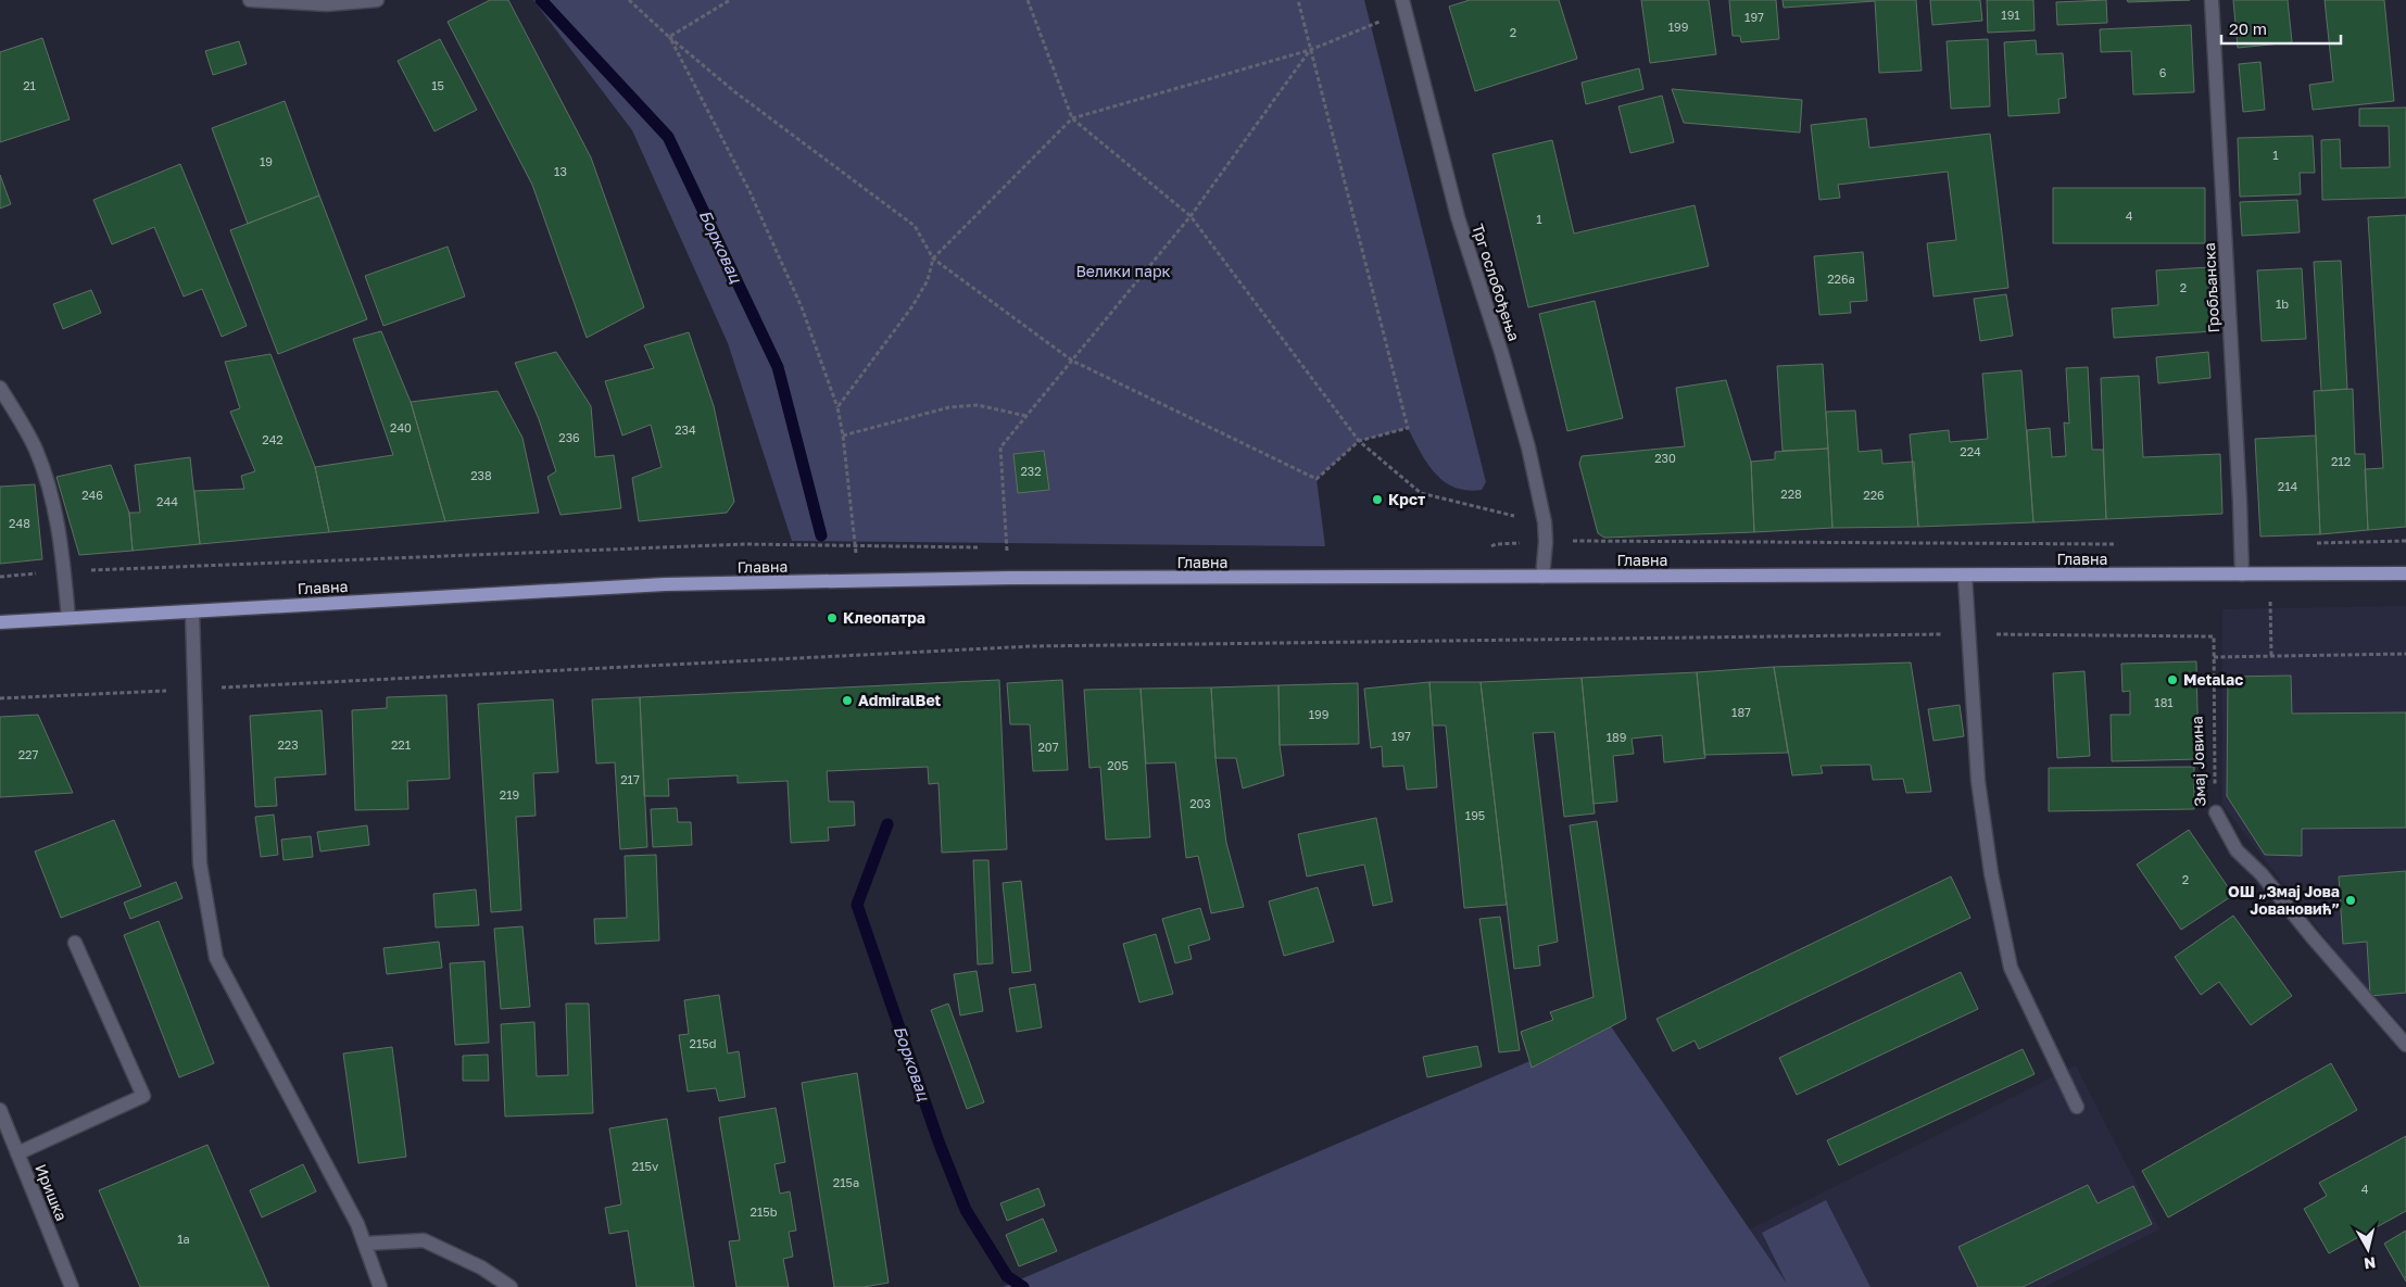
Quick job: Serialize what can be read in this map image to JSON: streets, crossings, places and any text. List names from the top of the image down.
{
  "streets": {
    "main road": ["Главна"],
    "street": [
      "Трг ослобођења",
      "Гробљанска",
      "Змај Јовина",
      "Иришка"
    ]
  },
  "crossings": [
    ["Трг ослобођења", "Главна"],
    ["Гробљанска", "Главна"]
  ],
  "water": ["Борковац"],
  "parks": ["Велики парк"],
  "places": [
    "Крст",
    "Клеопатра",
    "Metalac",
    "AdmiralBet",
    "ОШ „Змај Јова Јовановић”"
  ],
  "house_numbers": [
    "191",
    "197",
    "199",
    "2",
    "6",
    "21",
    "15",
    "1",
    "19",
    "13",
    "4",
    "1",
    "226a",
    "2",
    "1b",
    "240",
    "234",
    "236",
    "242",
    "224",
    "230",
    "212",
    "232",
    "238",
    "214",
    "228",
    "246",
    "226",
    "244",
    "248",
    "181",
    "187",
    "199",
    "197",
    "189",
    "223",
    "221",
    "207",
    "227",
    "205",
    "217",
    "219",
    "203",
    "195",
    "2",
    "215d",
    "215v",
    "215a",
    "4",
    "215b",
    "1a"
  ],
  "scale_bar": "20 m",
  "north": "bottom"
}
